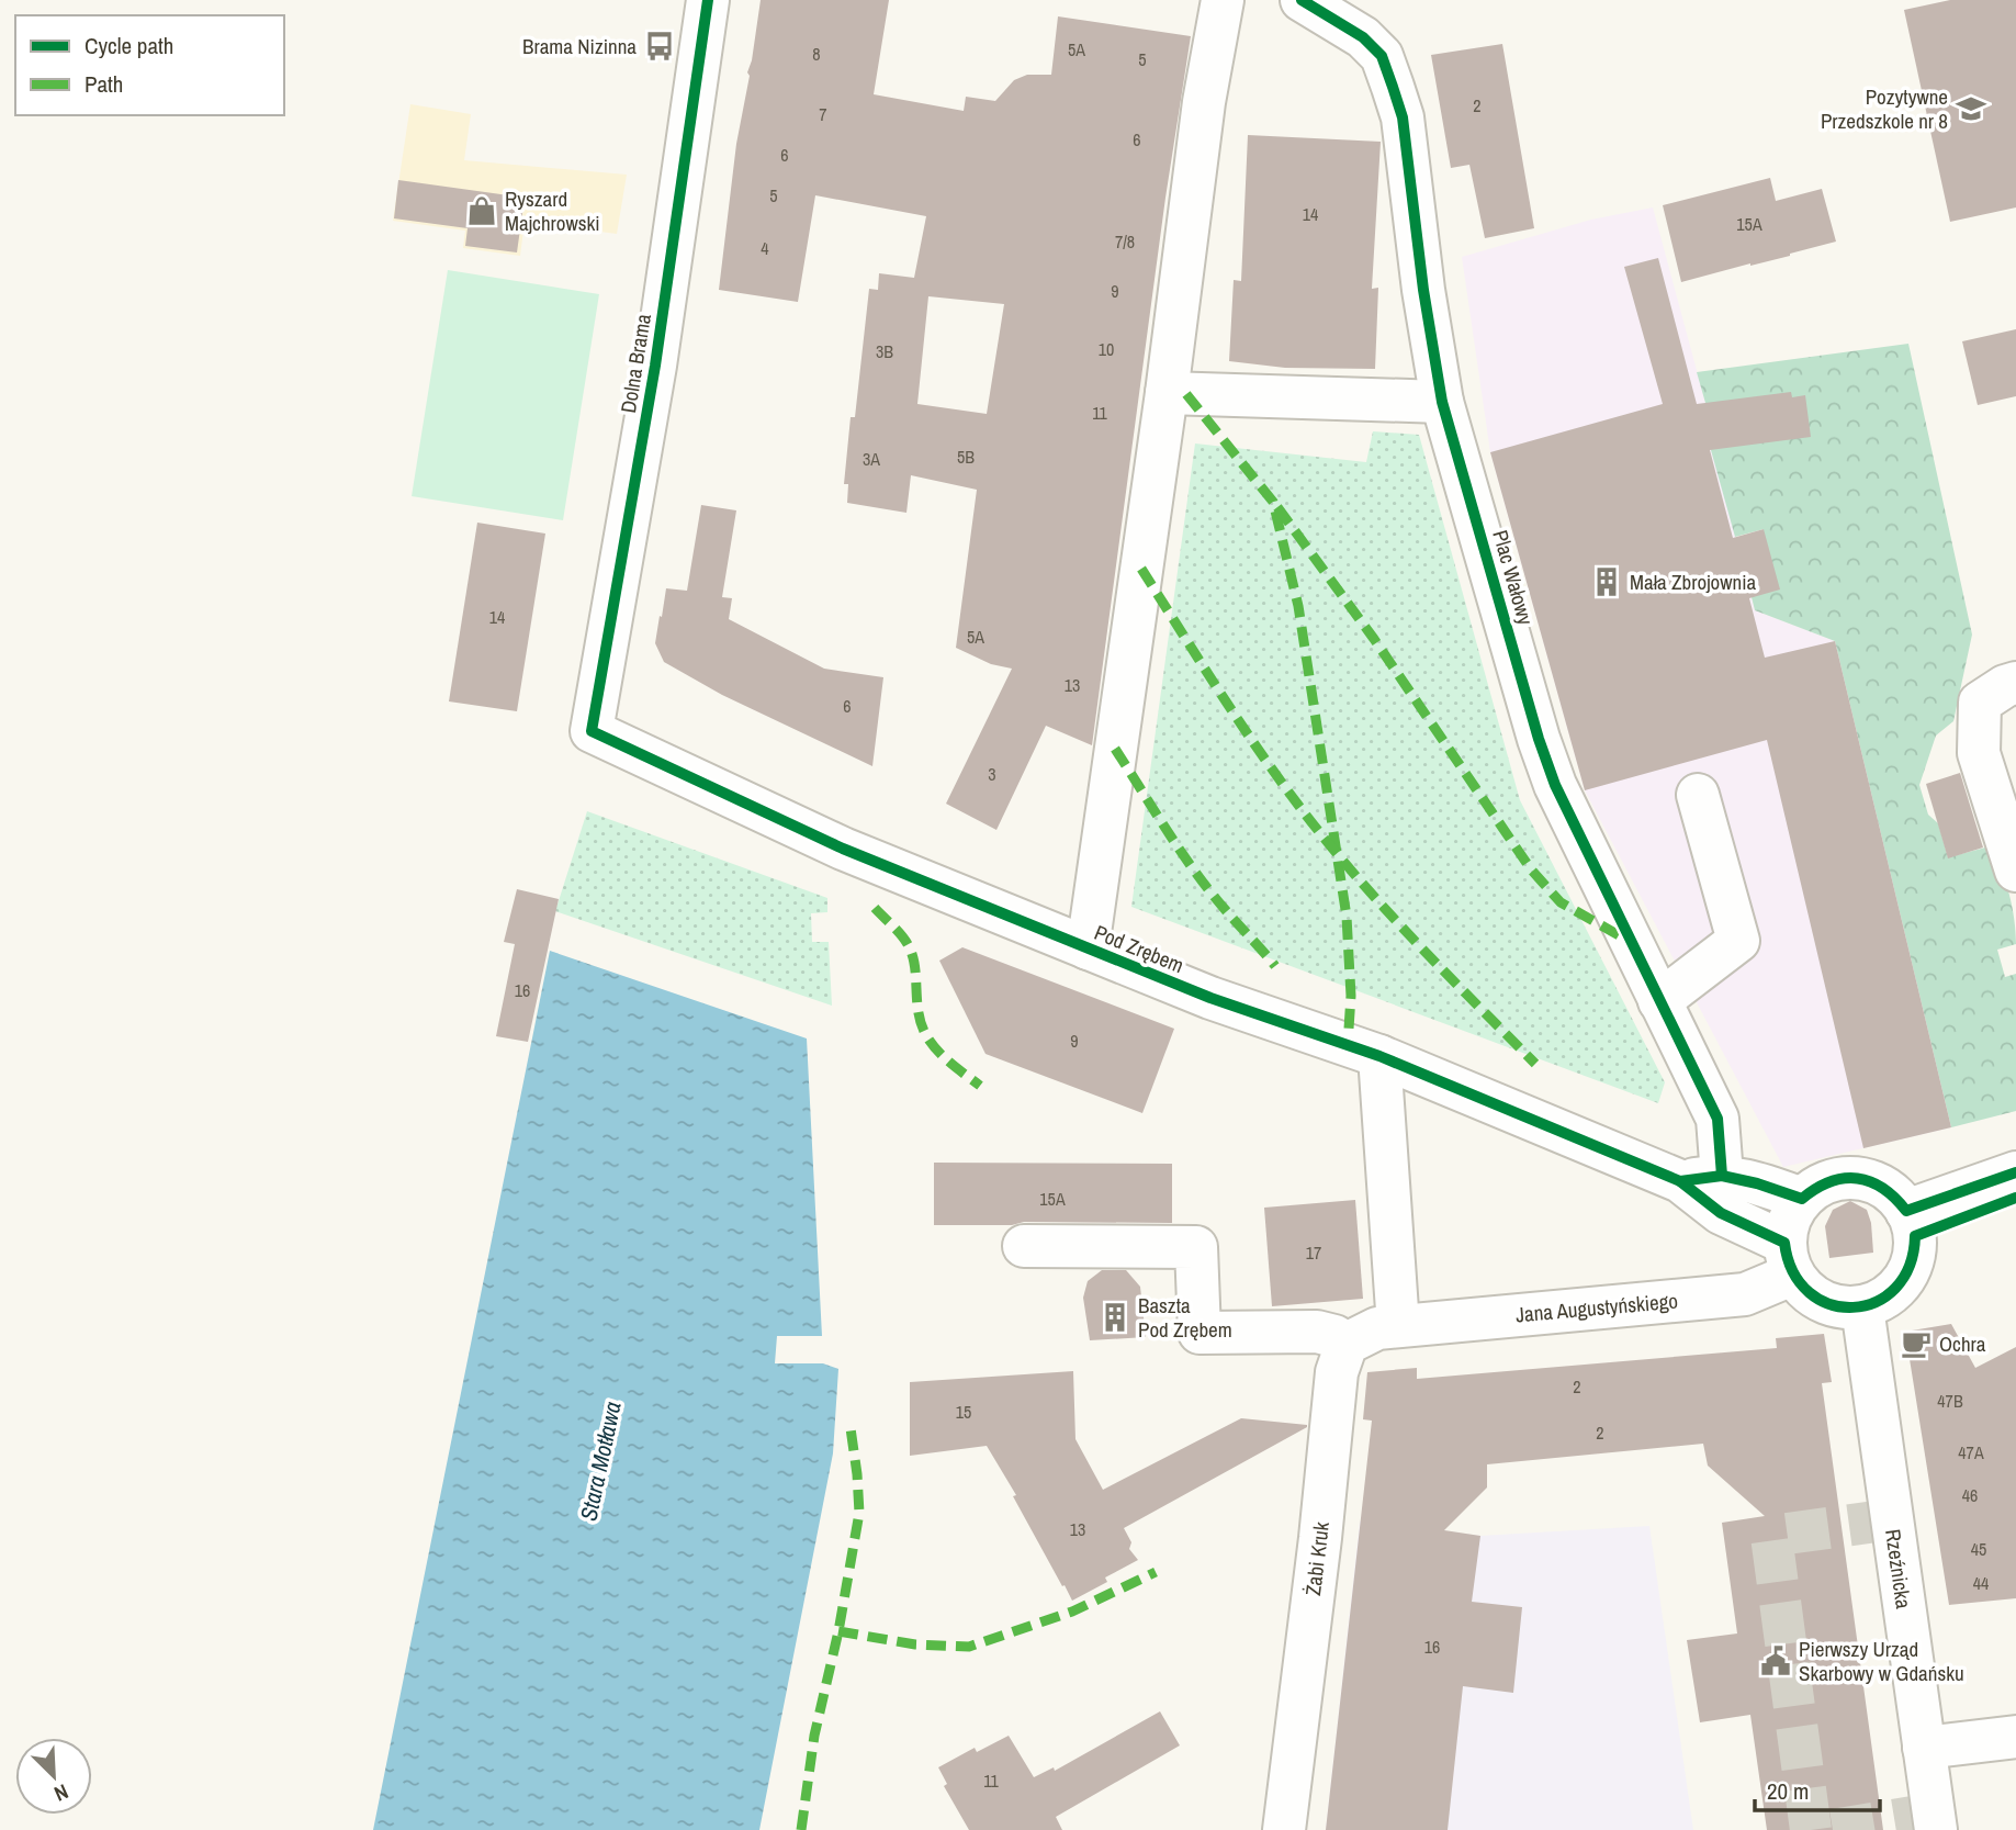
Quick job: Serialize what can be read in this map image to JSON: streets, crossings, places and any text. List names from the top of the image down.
{
  "streets": {
    "street": [
      "Dolna Brama",
      "Plac Wałowy",
      "Pod Zrębem",
      "Jana Augustyńskiego",
      "Żabi Kruk",
      "Rzeźnicka"
    ]
  },
  "crossings": [
    ["Dolna Brama", "Pod Zrębem"],
    ["Pod Zrębem", "Jana Augustyńskiego"],
    ["Pod Zrębem", "Rzeźnicka"],
    ["Jana Augustyńskiego", "Rzeźnicka"]
  ],
  "water": ["Stara Motława"],
  "places": {
    "bus stop": ["Brama Nizinna"],
    "school or university": ["Pozytywne Przedszkole nr 8"],
    "shop": ["Ryszard Majchrowski"],
    "building": ["Mała Zbrojownia", "Baszta Pod Zrębem"],
    "cafe": ["Ochra"],
    "public building": ["Pierwszy Urząd Skarbowy w Gdańsku"]
  },
  "house_numbers": [
    "5A",
    "8",
    "5",
    "2",
    "7",
    "6",
    "6",
    "5",
    "14",
    "15A",
    "7/8",
    "4",
    "9",
    "10",
    "3B",
    "11",
    "5B",
    "3A",
    "14",
    "5A",
    "13",
    "6",
    "3",
    "16",
    "9",
    "15A",
    "17",
    "2",
    "47B",
    "15",
    "2",
    "47A",
    "46",
    "13",
    "45",
    "44",
    "16",
    "11"
  ],
  "legend": ["Cycle path", "Path"],
  "scale_bar": "20 m",
  "north": "bottom right"
}
